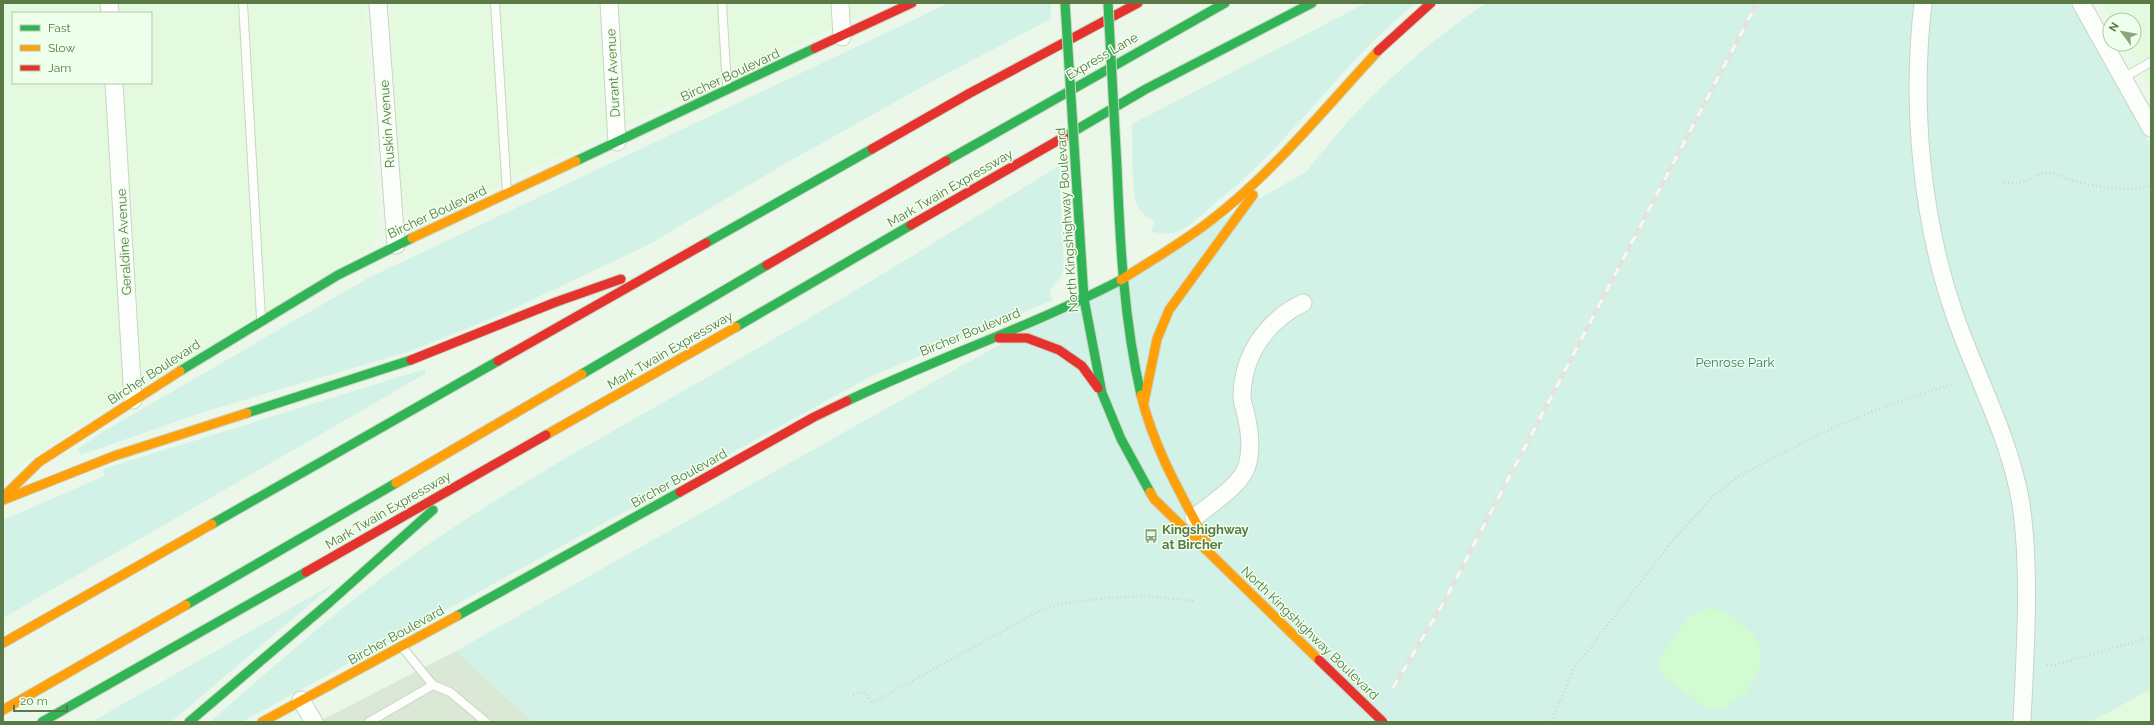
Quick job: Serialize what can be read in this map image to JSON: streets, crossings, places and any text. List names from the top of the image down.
{
  "streets": {
    "main road": [
      "Express Lane",
      "Bircher Boulevard",
      "Mark Twain Expressway",
      "North Kingshighway Boulevard"
    ],
    "street": ["Durant Avenue", "Ruskin Avenue", "Geraldine Avenue"]
  },
  "crossings": [
    ["Durant Avenue", "Bircher Boulevard"],
    ["Bircher Boulevard", "Ruskin Avenue"],
    ["Bircher Boulevard", "North Kingshighway Boulevard"],
    ["Bircher Boulevard", "Geraldine Avenue"]
  ],
  "parks": ["Penrose Park"],
  "places": {
    "bus stop": ["Kingshighway at Bircher"]
  },
  "legend": ["Fast", "Slow", "Jam"],
  "scale_bar": "20 m",
  "north": "top left"
}
